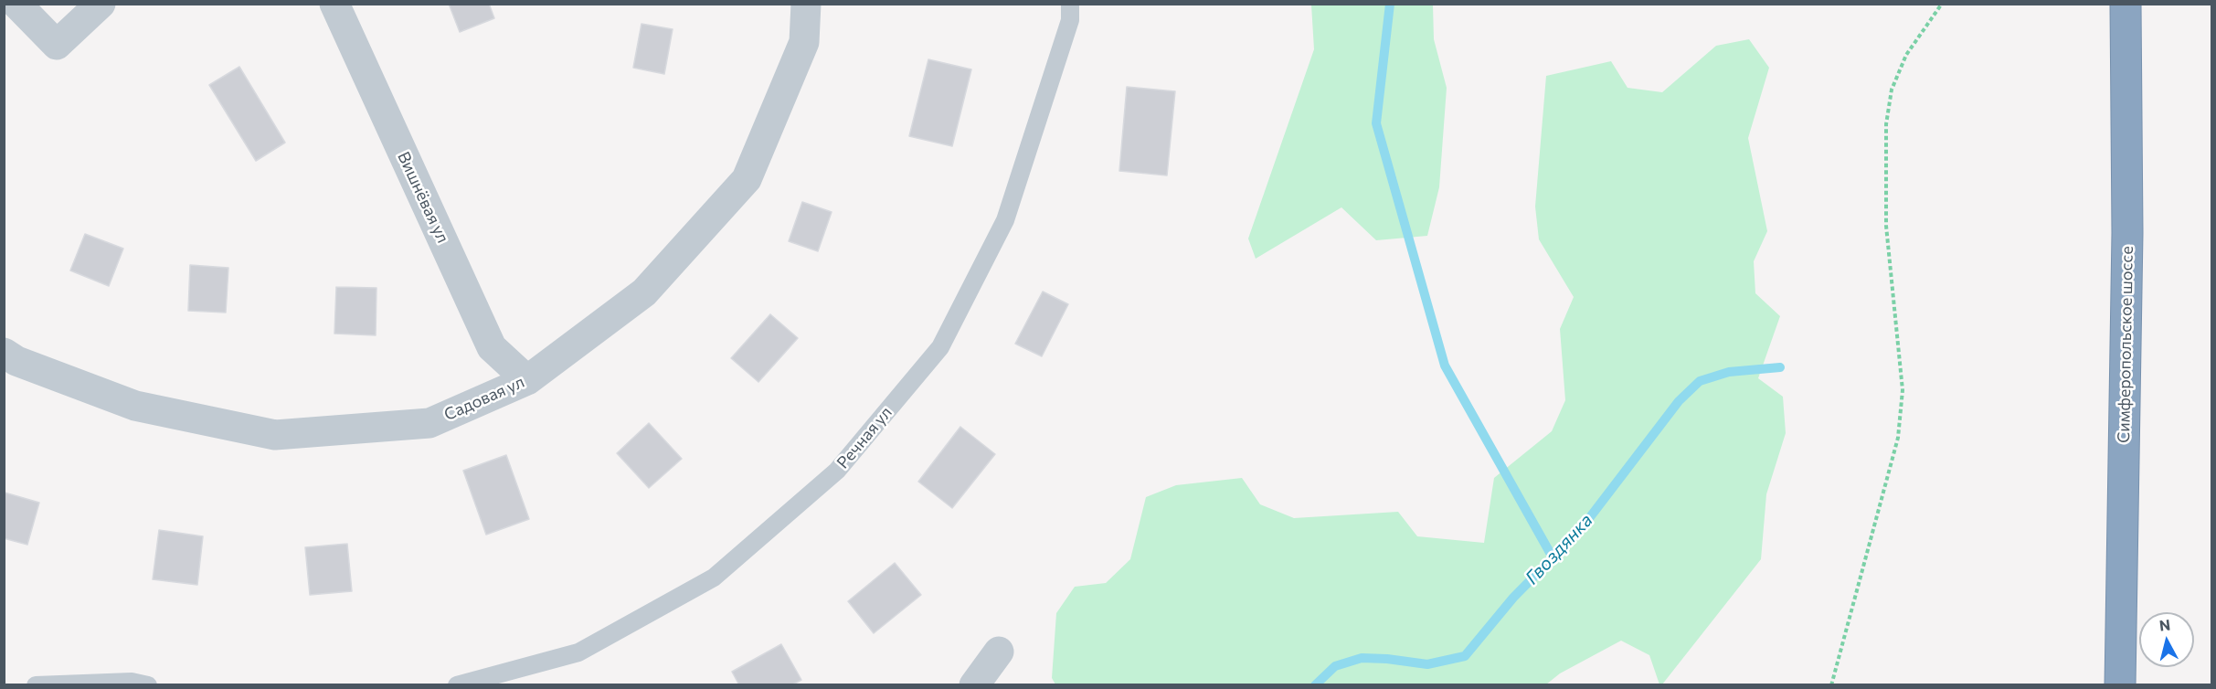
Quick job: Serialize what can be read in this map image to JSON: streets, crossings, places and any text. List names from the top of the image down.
{
  "streets": {
    "highway": ["Симферопольское шоссе"],
    "street": ["Вишнёвая ул", "Садовая ул"],
    "lane": ["Речная ул"]
  },
  "crossings": [
    ["Вишнёвая ул", "Садовая ул"]
  ],
  "water": ["Гвоздянка"],
  "north": "top"
}
